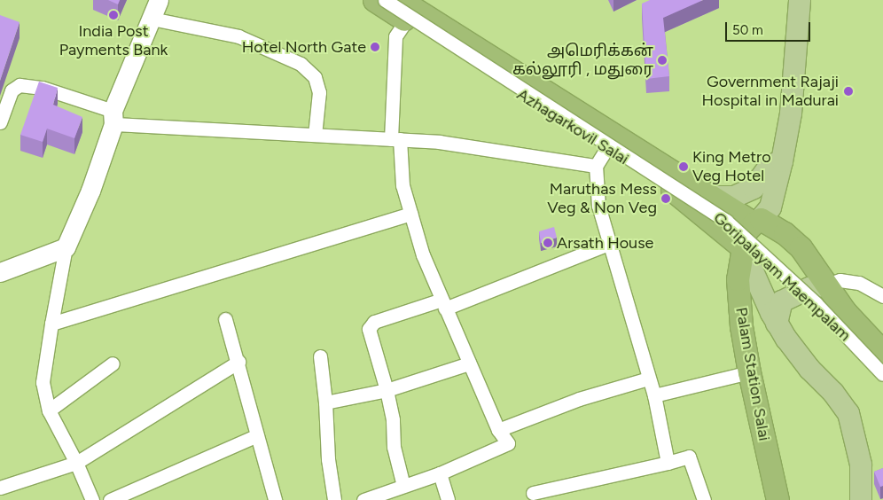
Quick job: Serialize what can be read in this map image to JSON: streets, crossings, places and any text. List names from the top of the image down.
{
  "streets": {
    "highway": ["Azhagarkovil Salai", "Palam Station Salai"],
    "street": ["Goripalayam Maempalam"]
  },
  "crossings": [
    ["Azhagarkovil Salai", "Palam Station Salai"]
  ],
  "places": [
    "India Post Payments Bank",
    "Hotel North Gate",
    "அமெரிக்கன் கல்லூரி , மதுரை",
    "Government Rajaji Hospital in Madurai",
    "King Metro Veg Hotel",
    "Maruthas Mess Veg & Non Veg",
    "Arsath House"
  ],
  "scale_bar": "50 m"
}
